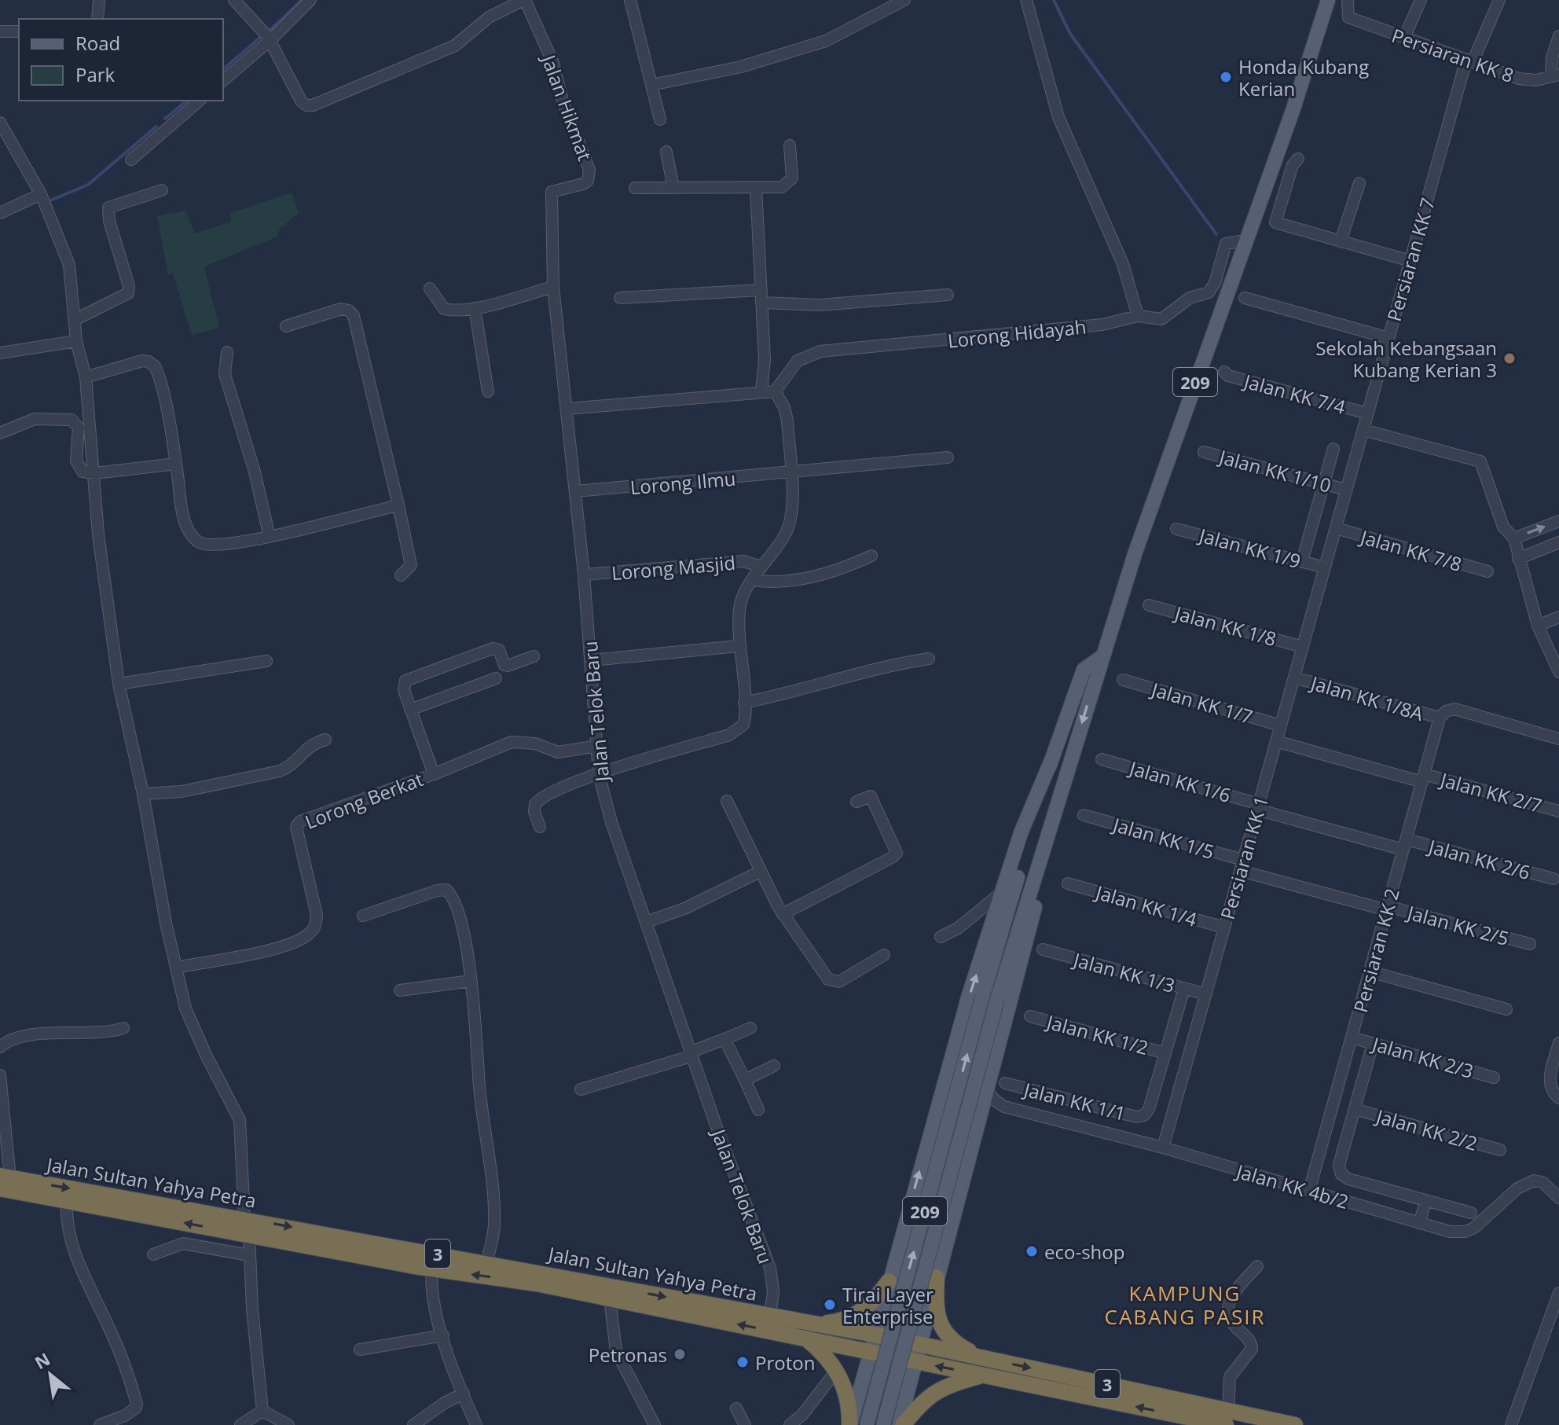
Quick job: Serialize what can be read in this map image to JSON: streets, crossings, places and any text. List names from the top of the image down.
{
  "streets": {
    "highway": ["Jalan Sultan Yahya Petra", "3"],
    "main road": ["209"],
    "street": [
      "Persiaran KK 8",
      "Jalan Hikmat",
      "Persiaran KK 7",
      "Lorong Hidayah",
      "Jalan KK 7/4",
      "Jalan KK 1/10",
      "Lorong Ilmu",
      "Jalan KK 1/9",
      "Jalan KK 7/8",
      "Lorong Masjid",
      "Jalan KK 1/8",
      "Jalan KK 1/8A",
      "Jalan KK 1/7",
      "Jalan Telok Baru",
      "Jalan KK 1/6",
      "Jalan KK 2/7",
      "Lorong Berkat",
      "Jalan KK 1/5",
      "Persiaran KK 1",
      "Jalan KK 2/6",
      "Jalan KK 1/4",
      "Jalan KK 2/5",
      "Persiaran KK 2",
      "Jalan KK 1/3",
      "Jalan KK 1/2",
      "Jalan KK 2/3",
      "Jalan KK 1/1",
      "Jalan KK 2/2",
      "Jalan KK 4b/2"
    ]
  },
  "crossings": [
    ["Persiaran KK 8", "Persiaran KK 7"],
    ["Jalan Hikmat", "Jalan Telok Baru"],
    ["Persiaran KK 7", "Jalan KK 7/4"],
    ["Persiaran KK 7", "Jalan KK 1/10"],
    ["Persiaran KK 7", "Jalan KK 1/9"],
    ["Persiaran KK 7", "Jalan KK 7/8"],
    ["Persiaran KK 7", "Persiaran KK 1"],
    ["Lorong Hidayah", "209"],
    ["Lorong Ilmu", "Jalan Telok Baru"],
    ["Jalan KK 1/9", "Persiaran KK 1"],
    ["Lorong Masjid", "Jalan Telok Baru"],
    ["Jalan KK 1/8", "Persiaran KK 1"],
    ["Jalan KK 1/8A", "Persiaran KK 1"],
    ["Jalan KK 1/8A", "Persiaran KK 2"],
    ["Jalan KK 1/7", "Persiaran KK 1"],
    ["Jalan Telok Baru", "Lorong Berkat"],
    ["Jalan Telok Baru", "Jalan Sultan Yahya Petra"],
    ["Jalan KK 1/6", "Persiaran KK 1"],
    ["Jalan KK 1/6", "Jalan KK 2/6"],
    ["Jalan KK 1/6", "Persiaran KK 2"],
    ["Jalan KK 2/7", "Persiaran KK 1"],
    ["Jalan KK 2/7", "Persiaran KK 2"],
    ["Jalan KK 1/5", "Persiaran KK 1"],
    ["Jalan KK 1/5", "Jalan KK 2/5"],
    ["Jalan KK 1/5", "Persiaran KK 2"],
    ["Persiaran KK 1", "Jalan KK 1/4"],
    ["Persiaran KK 1", "Jalan KK 1/3"],
    ["Persiaran KK 1", "Jalan KK 4b/2"],
    ["Jalan KK 2/6", "Persiaran KK 2"],
    ["Jalan KK 2/5", "Persiaran KK 2"],
    ["Persiaran KK 2", "Jalan KK 2/3"],
    ["Persiaran KK 2", "Jalan KK 2/2"],
    ["Persiaran KK 2", "Jalan KK 4b/2"],
    ["Jalan KK 1/2", "Jalan KK 1/1"]
  ],
  "districts": ["KAMPUNG CABANG PASIR"],
  "places": [
    "Honda Kubang Kerian",
    "Sekolah Kebangsaan Kubang Kerian 3",
    "eco-shop",
    "Tirai Layer Enterprise",
    "Petronas",
    "Proton"
  ],
  "legend": ["Road", "Park"],
  "north": "top left"
}
